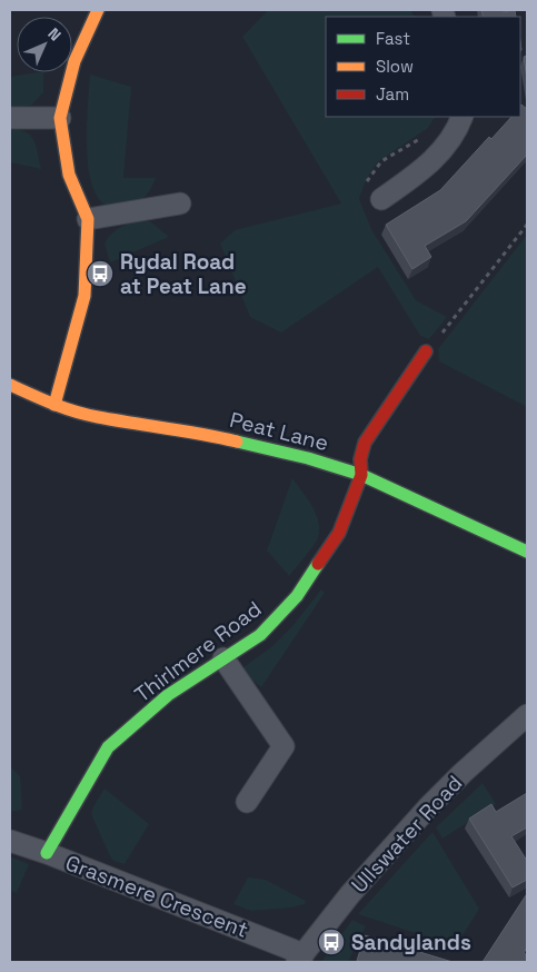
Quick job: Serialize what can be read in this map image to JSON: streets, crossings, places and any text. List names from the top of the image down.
{
  "streets": {
    "street": [
      "Peat Lane",
      "Thirlmere Road",
      "Ullswater Road",
      "Grasmere Crescent"
    ]
  },
  "crossings": [
    ["Peat Lane", "Thirlmere Road"],
    ["Thirlmere Road", "Grasmere Crescent"],
    ["Ullswater Road", "Grasmere Crescent"]
  ],
  "places": {
    "bus stop": ["Rydal Road at Peat Lane", "Sandylands"]
  },
  "legend": ["Fast", "Slow", "Jam"],
  "north": "top right"
}
